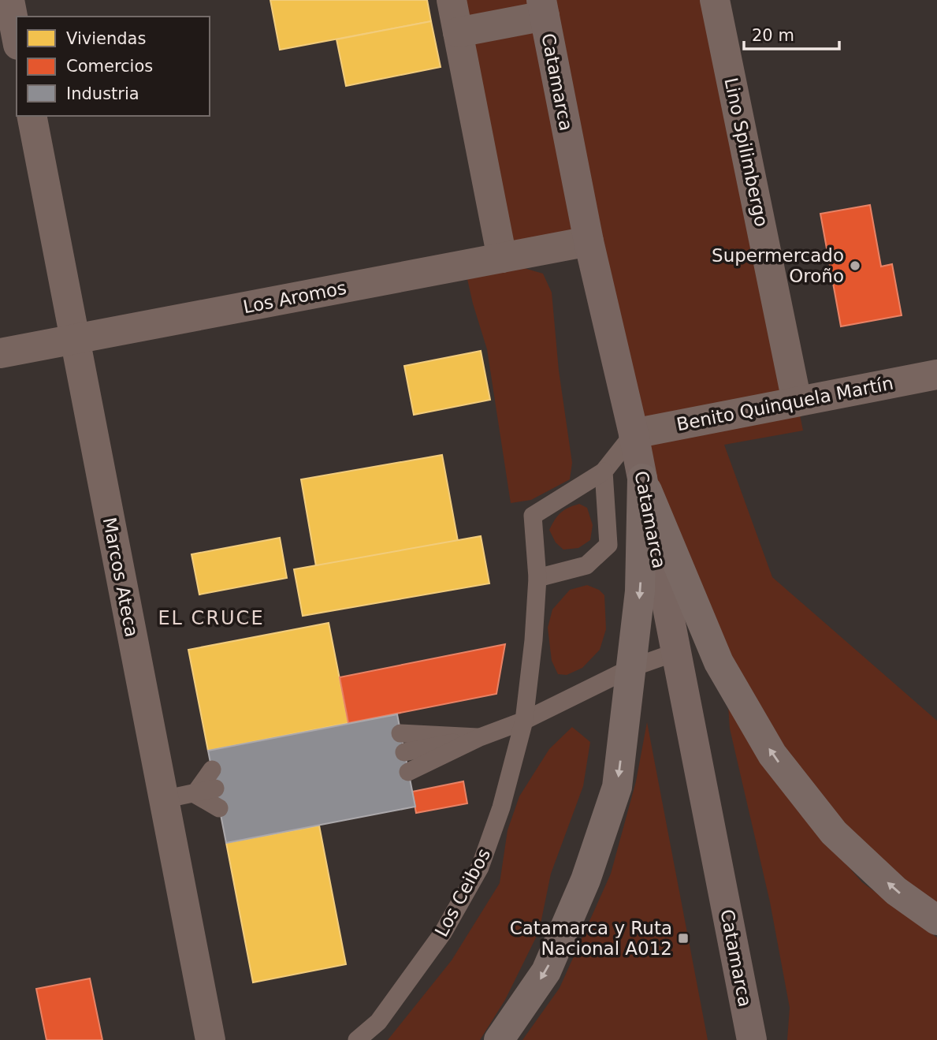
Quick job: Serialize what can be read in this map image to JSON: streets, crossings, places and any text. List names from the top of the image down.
{
  "streets": {
    "main road": ["Catamarca"],
    "street": [
      "Lino Spilimbergo",
      "Los Aromos",
      "Benito Quinquela Martín",
      "Marcos Ateca"
    ],
    "lane": ["Los Ceibos"]
  },
  "crossings": [
    ["Catamarca", "Los Aromos"],
    ["Catamarca", "Benito Quinquela Martín"],
    ["Catamarca", "Los Ceibos"],
    ["Lino Spilimbergo", "Benito Quinquela Martín"],
    ["Los Aromos", "Marcos Ateca"],
    ["Benito Quinquela Martín", "Los Ceibos"]
  ],
  "districts": ["EL CRUCE"],
  "places": {
    "other": ["Supermercado Oroño"],
    "transit": ["Catamarca y Ruta Nacional A012"]
  },
  "legend": ["Viviendas", "Comercios", "Industria"],
  "scale_bar": "20 m"
}
